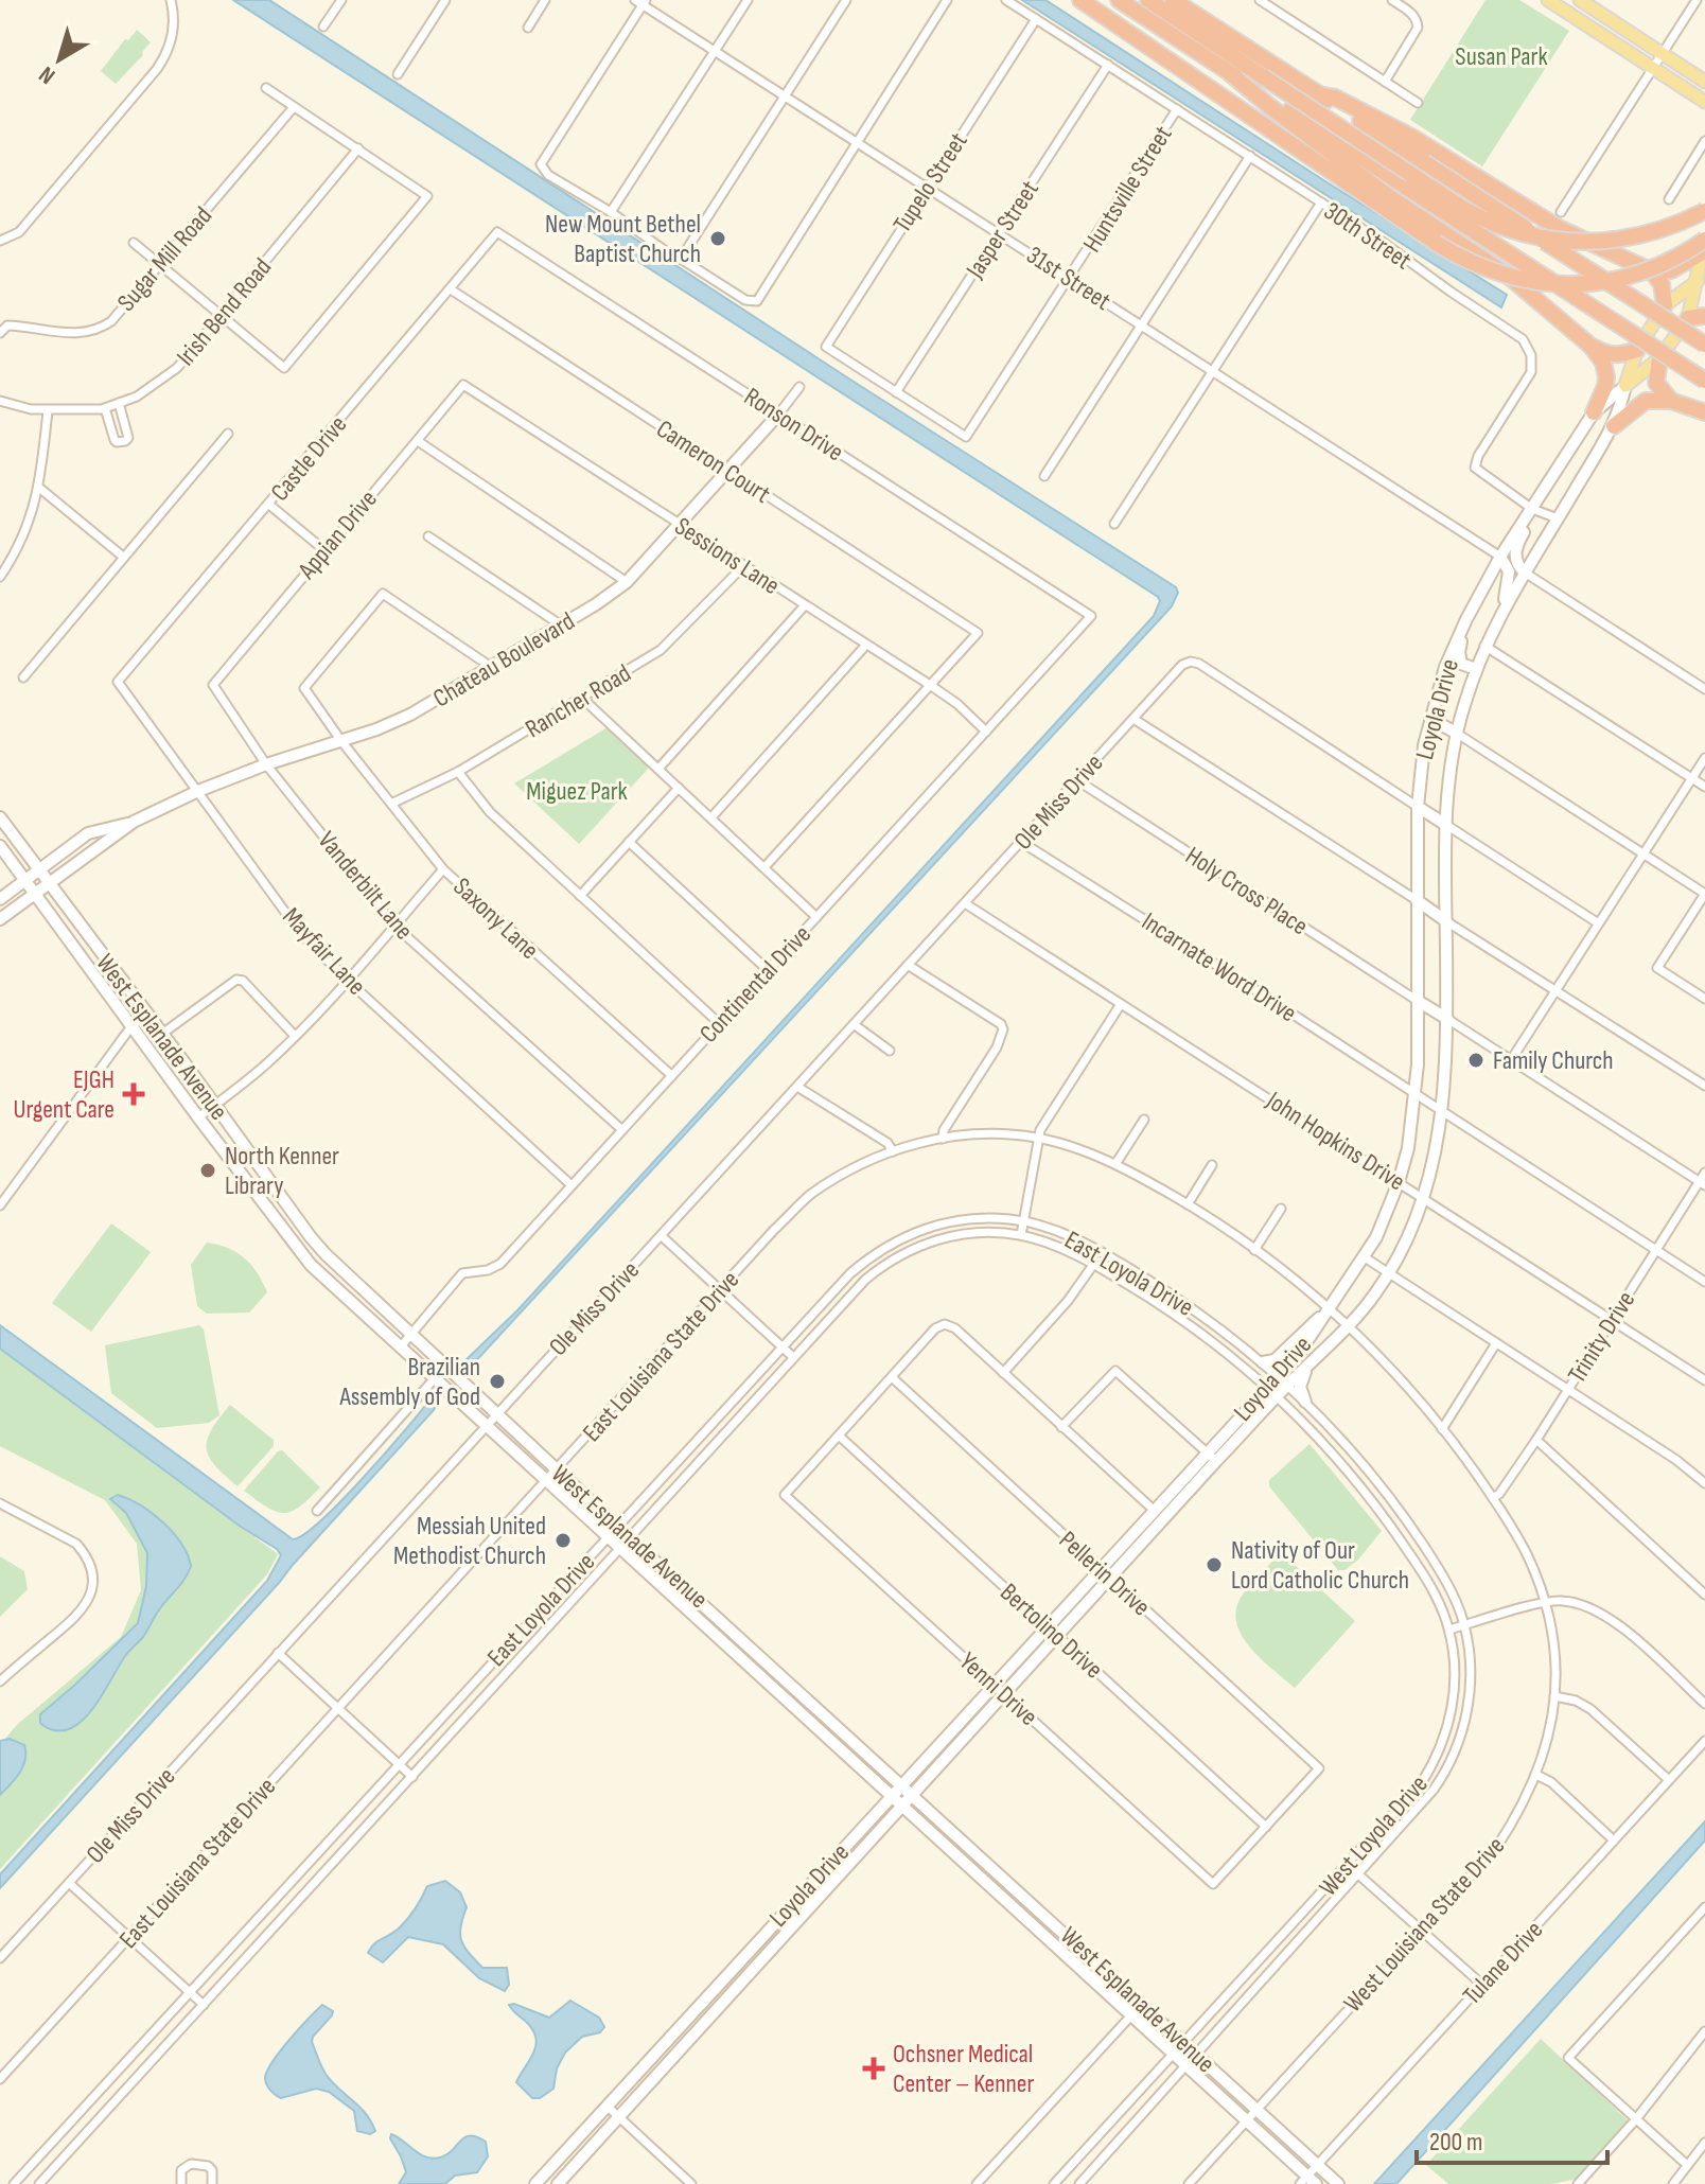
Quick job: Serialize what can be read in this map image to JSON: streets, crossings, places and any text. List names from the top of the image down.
{
  "streets": {
    "main road": ["Chateau Boulevard", "Loyola Drive", "West Esplanade Avenue"],
    "street": [
      "Tupelo Street",
      "Huntsville Street",
      "Jasper Street",
      "30th Street",
      "Sugar Mill Road",
      "31st Street",
      "Irish Bend Road",
      "Ronson Drive",
      "Castle Drive",
      "Cameron Court",
      "Appian Drive",
      "Sessions Lane",
      "Rancher Road",
      "Ole Miss Drive",
      "Vanderbilt Lane",
      "Holy Cross Place",
      "Saxony Lane",
      "Mayfair Lane",
      "Incarnate Word Drive",
      "Continental Drive",
      "John Hopkins Drive",
      "East Loyola Drive",
      "Trinity Drive",
      "East Louisiana State Drive",
      "Pellerin Drive",
      "Bertolino Drive",
      "Yenni Drive",
      "West Loyola Drive",
      "West Louisiana State Drive",
      "Tulane Drive"
    ]
  },
  "crossings": [
    ["Tupelo Street", "Huntsville Street"],
    ["Tupelo Street", "Jasper Street"],
    ["Tupelo Street", "30th Street"],
    ["Tupelo Street", "31st Street"],
    ["Huntsville Street", "Jasper Street"],
    ["Huntsville Street", "30th Street"],
    ["Huntsville Street", "31st Street"],
    ["Jasper Street", "30th Street"],
    ["Jasper Street", "31st Street"],
    ["30th Street", "Loyola Drive"],
    ["31st Street", "Loyola Drive"],
    ["Ronson Drive", "Castle Drive"],
    ["Ronson Drive", "Chateau Boulevard"],
    ["Ronson Drive", "Continental Drive"],
    ["Castle Drive", "Cameron Court"],
    ["Castle Drive", "Mayfair Lane"],
    ["Cameron Court", "Sessions Lane"],
    ["Cameron Court", "Chateau Boulevard"],
    ["Appian Drive", "Sessions Lane"],
    ["Appian Drive", "Vanderbilt Lane"],
    ["Sessions Lane", "Chateau Boulevard"],
    ["Sessions Lane", "Rancher Road"],
    ["Sessions Lane", "Continental Drive"],
    ["Chateau Boulevard", "Vanderbilt Lane"],
    ["Chateau Boulevard", "Saxony Lane"],
    ["Chateau Boulevard", "Mayfair Lane"],
    ["Chateau Boulevard", "West Esplanade Avenue"],
    ["Rancher Road", "Saxony Lane"],
    ["Loyola Drive", "Ole Miss Drive"],
    ["Loyola Drive", "Holy Cross Place"],
    ["Loyola Drive", "Incarnate Word Drive"],
    ["Loyola Drive", "West Esplanade Avenue"],
    ["Loyola Drive", "John Hopkins Drive"],
    ["Loyola Drive", "East Loyola Drive"],
    ["Loyola Drive", "East Louisiana State Drive"],
    ["Loyola Drive", "Pellerin Drive"],
    ["Loyola Drive", "Bertolino Drive"],
    ["Loyola Drive", "Yenni Drive"],
    ["Loyola Drive", "West Loyola Drive"],
    ["Loyola Drive", "West Louisiana State Drive"],
    ["Ole Miss Drive", "Holy Cross Place"],
    ["Ole Miss Drive", "Incarnate Word Drive"],
    ["Ole Miss Drive", "West Esplanade Avenue"],
    ["Ole Miss Drive", "John Hopkins Drive"],
    ["Vanderbilt Lane", "Continental Drive"],
    ["Saxony Lane", "Continental Drive"],
    ["Mayfair Lane", "Continental Drive"],
    ["Continental Drive", "West Esplanade Avenue"],
    ["West Esplanade Avenue", "East Loyola Drive"],
    ["West Esplanade Avenue", "East Louisiana State Drive"],
    ["West Esplanade Avenue", "West Loyola Drive"],
    ["West Esplanade Avenue", "West Louisiana State Drive"],
    ["West Esplanade Avenue", "Tulane Drive"],
    ["John Hopkins Drive", "Trinity Drive"],
    ["East Loyola Drive", "West Loyola Drive"],
    ["Trinity Drive", "West Louisiana State Drive"],
    ["East Louisiana State Drive", "West Louisiana State Drive"],
    ["Pellerin Drive", "Bertolino Drive"],
    ["Pellerin Drive", "Yenni Drive"],
    ["Bertolino Drive", "Yenni Drive"]
  ],
  "parks": ["Susan Park", "Miguez Park"],
  "places": {
    "other": [
      "New Mount Bethel Baptist Church",
      "Family Church",
      "North Kenner Library",
      "Brazilian Assembly of God",
      "Messiah United Methodist Church",
      "Nativity of Our Lord Catholic Church"
    ],
    "health": ["EJGH Urgent Care", "Ochsner Medical Center – Kenner"]
  },
  "scale_bar": "200 m",
  "north": "bottom left"
}
